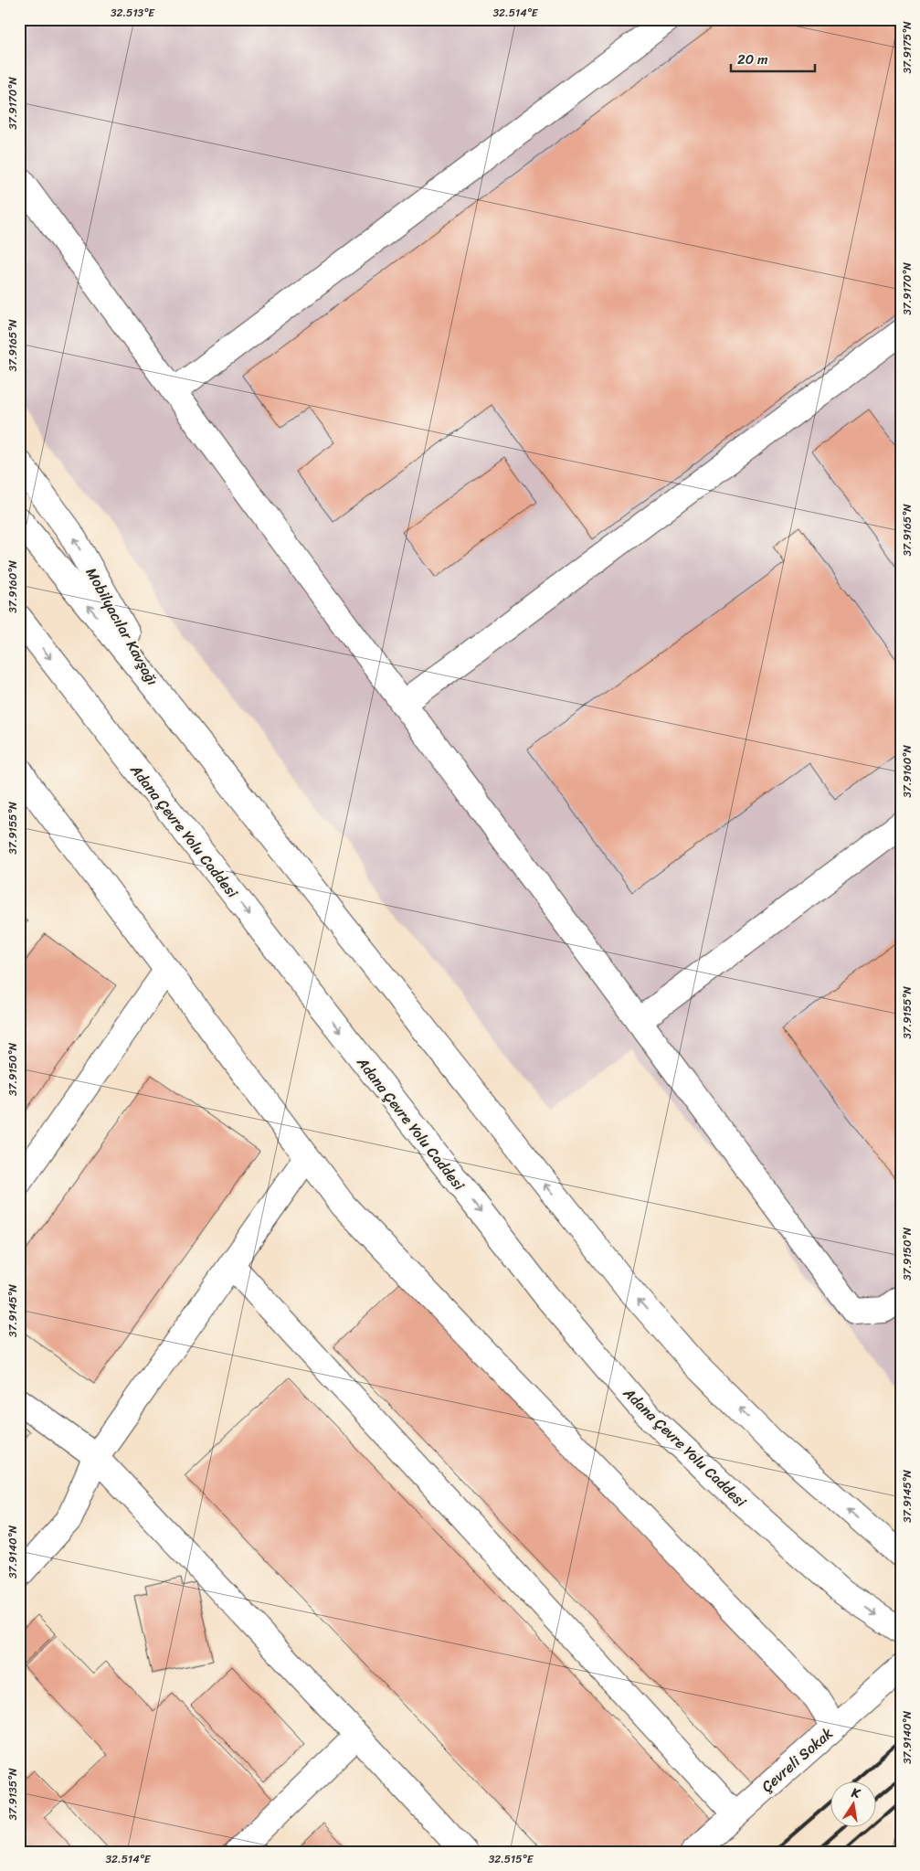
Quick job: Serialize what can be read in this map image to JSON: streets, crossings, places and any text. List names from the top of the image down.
{
  "streets": {
    "main road": ["Mobilyacılar Kavşağı", "Adana Çevre Yolu Caddesi", "Çevreli Sokak"]
  },
  "scale_bar": "20 m",
  "north": "top",
  "coordinates": [
    "32.513°E",
    "32.514°E",
    "37.9175°N",
    "37.9170°N",
    "37.9165°N",
    "37.9160°N",
    "37.9155°N",
    "37.9150°N",
    "37.9145°N",
    "37.9140°N",
    "37.9135°N",
    "32.515°E"
  ]
}
